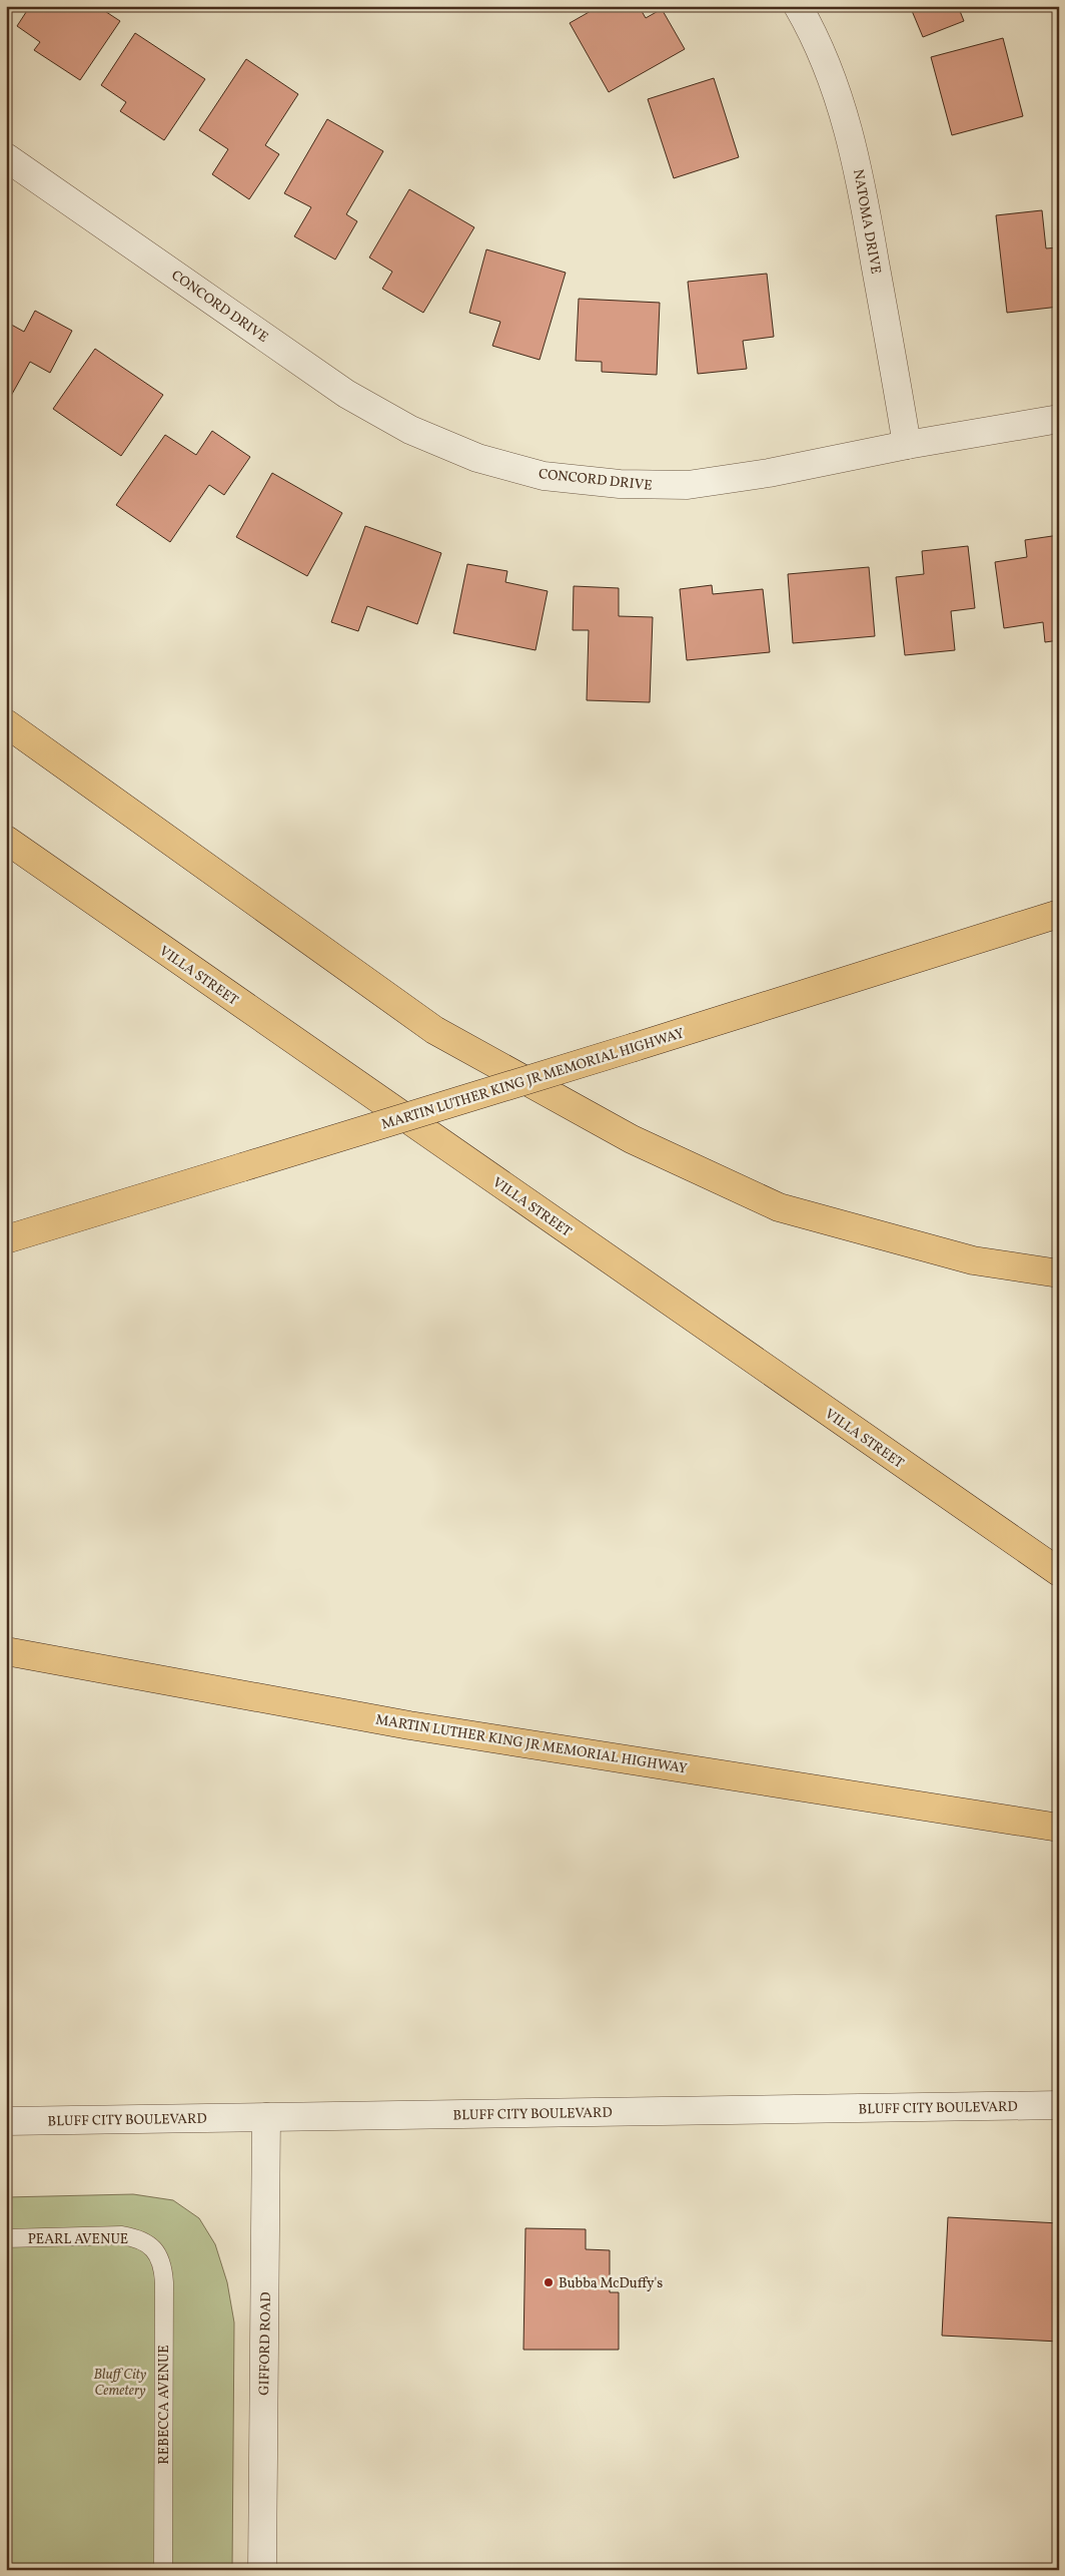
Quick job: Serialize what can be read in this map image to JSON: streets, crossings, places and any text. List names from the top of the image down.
{
  "streets": {
    "main road": ["VILLA STREET", "MARTIN LUTHER KING JR MEMORIAL HIGHWAY"],
    "street": [
      "NATOMA DRIVE",
      "CONCORD DRIVE",
      "BLUFF CITY BOULEVARD",
      "GIFFORD ROAD"
    ],
    "lane": ["PEARL AVENUE", "REBECCA AVENUE"]
  },
  "crossings": [
    ["NATOMA DRIVE", "CONCORD DRIVE"],
    ["BLUFF CITY BOULEVARD", "GIFFORD ROAD"],
    ["PEARL AVENUE", "REBECCA AVENUE"]
  ],
  "parks": ["Bluff City Cemetery"],
  "places": ["Bubba McDuffy's"]
}
